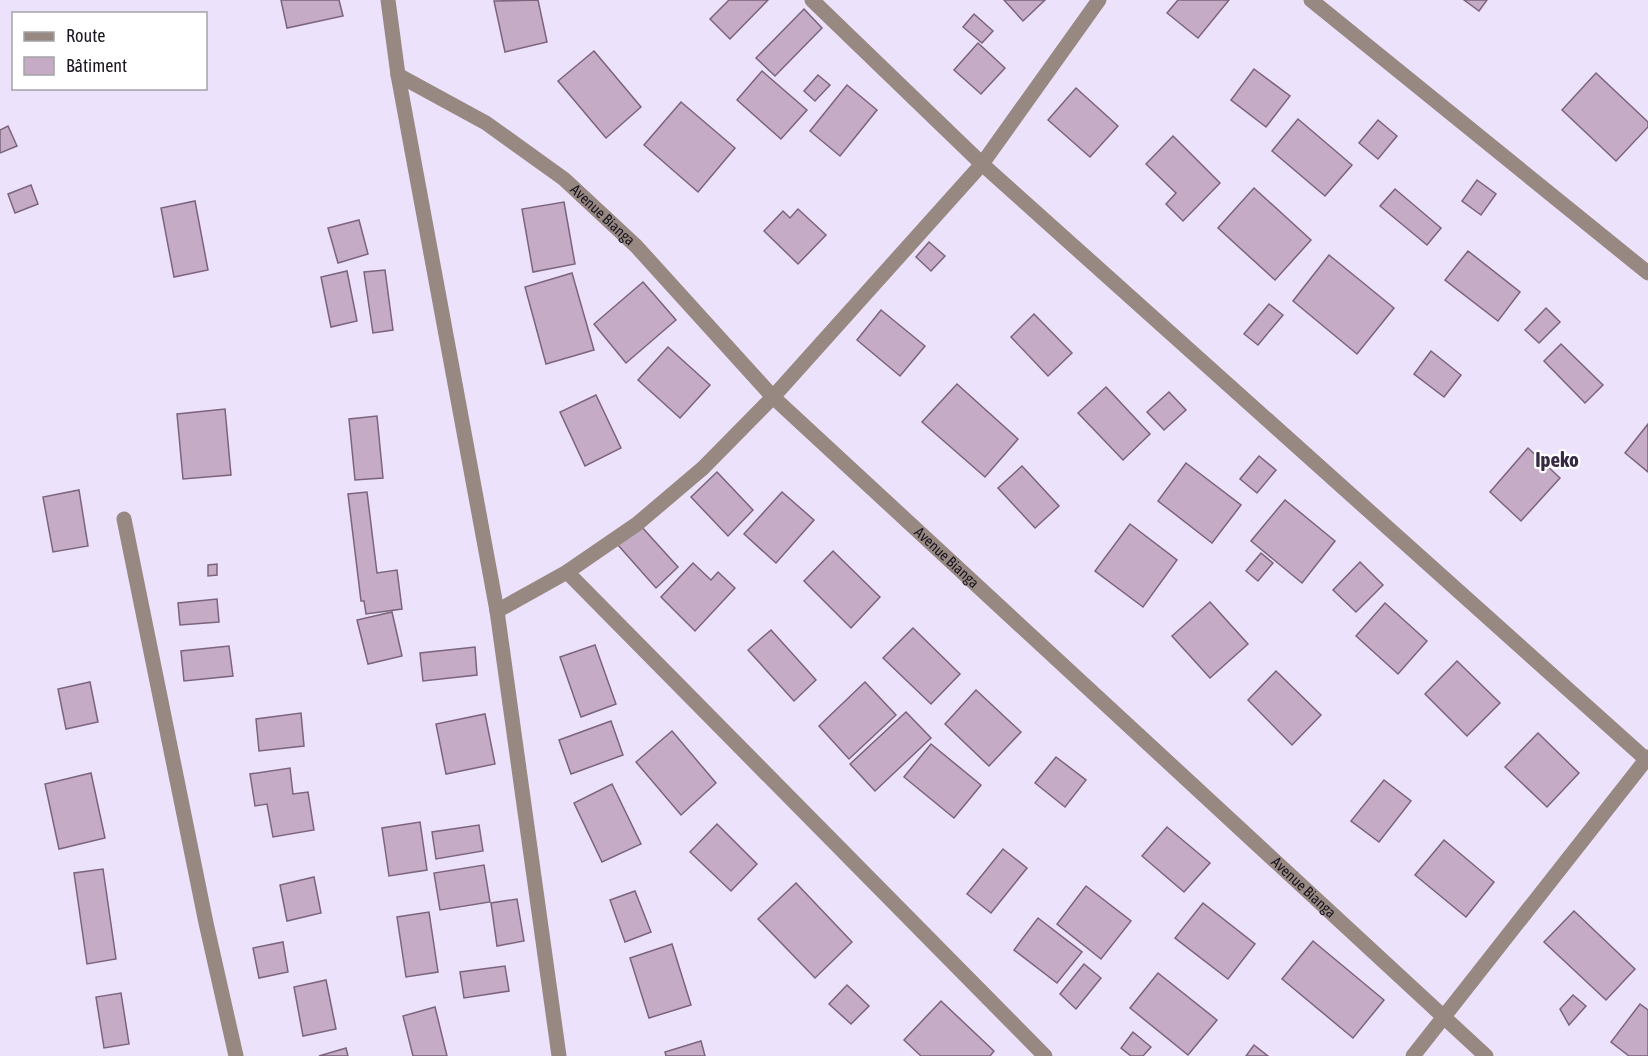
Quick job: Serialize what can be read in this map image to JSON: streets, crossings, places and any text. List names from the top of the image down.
{
  "streets": {
    "street": ["Avenue Bianga"]
  },
  "districts": ["Ipeko"],
  "legend": ["Route", "Bâtiment"]
}
